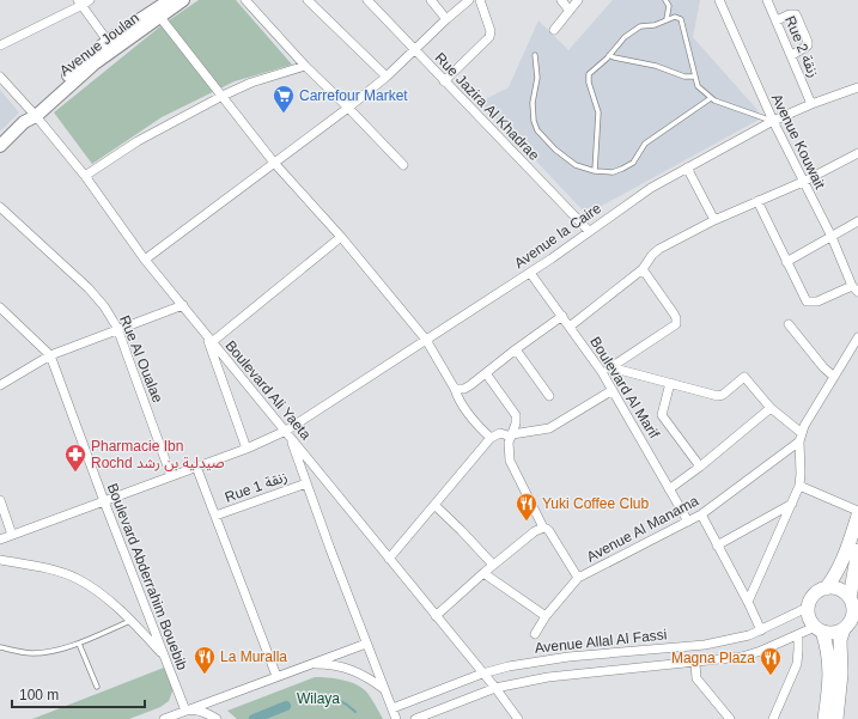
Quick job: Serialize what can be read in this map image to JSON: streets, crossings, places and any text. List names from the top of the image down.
{
  "streets": {
    "street": [
      "Avenue Joulan",
      "Rue 2 زنقة",
      "Rue Jazira Al Khadrae",
      "Avenue Kouwait",
      "Avenue la Caire",
      "Rue Al Oualae",
      "Boulevard Al Marif",
      "Boulevard Ali Yaeta",
      "Rue 1 زنقة",
      "Avenue Al Manama",
      "Boulevard Abderrahim Bouebib",
      "Avenue Allal Al Fassi"
    ]
  },
  "crossings": [
    ["Avenue Joulan", "Boulevard Ali Yaeta"],
    ["Rue 2 زنقة", "Avenue la Caire"],
    ["Rue Jazira Al Khadrae", "Avenue la Caire"],
    ["Avenue Kouwait", "Avenue la Caire"],
    ["Avenue la Caire", "Rue Al Oualae"],
    ["Avenue la Caire", "Boulevard Al Marif"],
    ["Avenue la Caire", "Boulevard Ali Yaeta"],
    ["Avenue la Caire", "Boulevard Abderrahim Bouebib"],
    ["Boulevard Al Marif", "Avenue Al Manama"],
    ["Boulevard Ali Yaeta", "Avenue Allal Al Fassi"]
  ],
  "parks": ["Wilaya"],
  "places": {
    "supermarket": ["Carrefour Market"],
    "pharmacy": ["Pharmacie Ibn Rochd صيدلية بن رشد"],
    "restaurant": ["Yuki Coffee Club", "La Muralla", "Magna Plaza"]
  },
  "scale_bar": "100 m"
}
